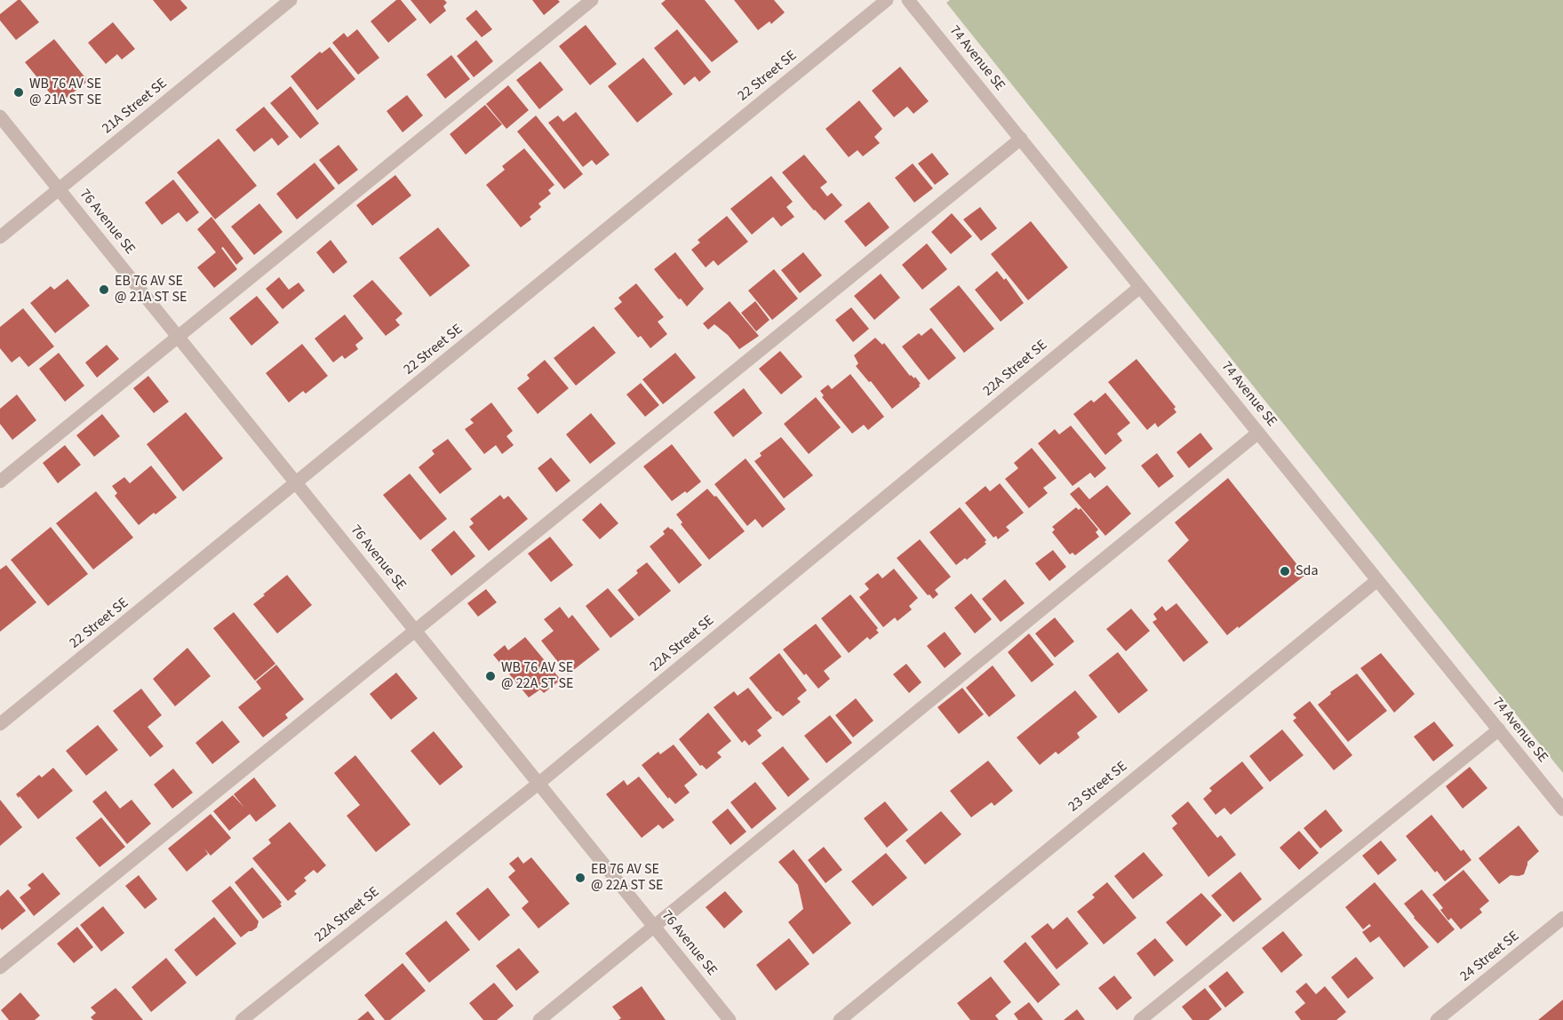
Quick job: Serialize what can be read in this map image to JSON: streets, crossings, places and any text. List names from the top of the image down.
{
  "streets": {
    "street": [
      "74 Avenue SE",
      "22 Street SE",
      "21A Street SE",
      "76 Avenue SE",
      "22A Street SE",
      "23 Street SE",
      "24 Street SE"
    ]
  },
  "crossings": [
    ["74 Avenue SE", "22A Street SE"],
    ["74 Avenue SE", "23 Street SE"],
    ["22 Street SE", "76 Avenue SE"],
    ["21A Street SE", "76 Avenue SE"],
    ["76 Avenue SE", "22A Street SE"]
  ],
  "places": [
    "WB 76 AV SE @ 21A ST SE",
    "EB 76 AV SE @ 21A ST SE",
    "Sda",
    "WB 76 AV SE @ 22A ST SE",
    "EB 76 AV SE @ 22A ST SE"
  ]
}
